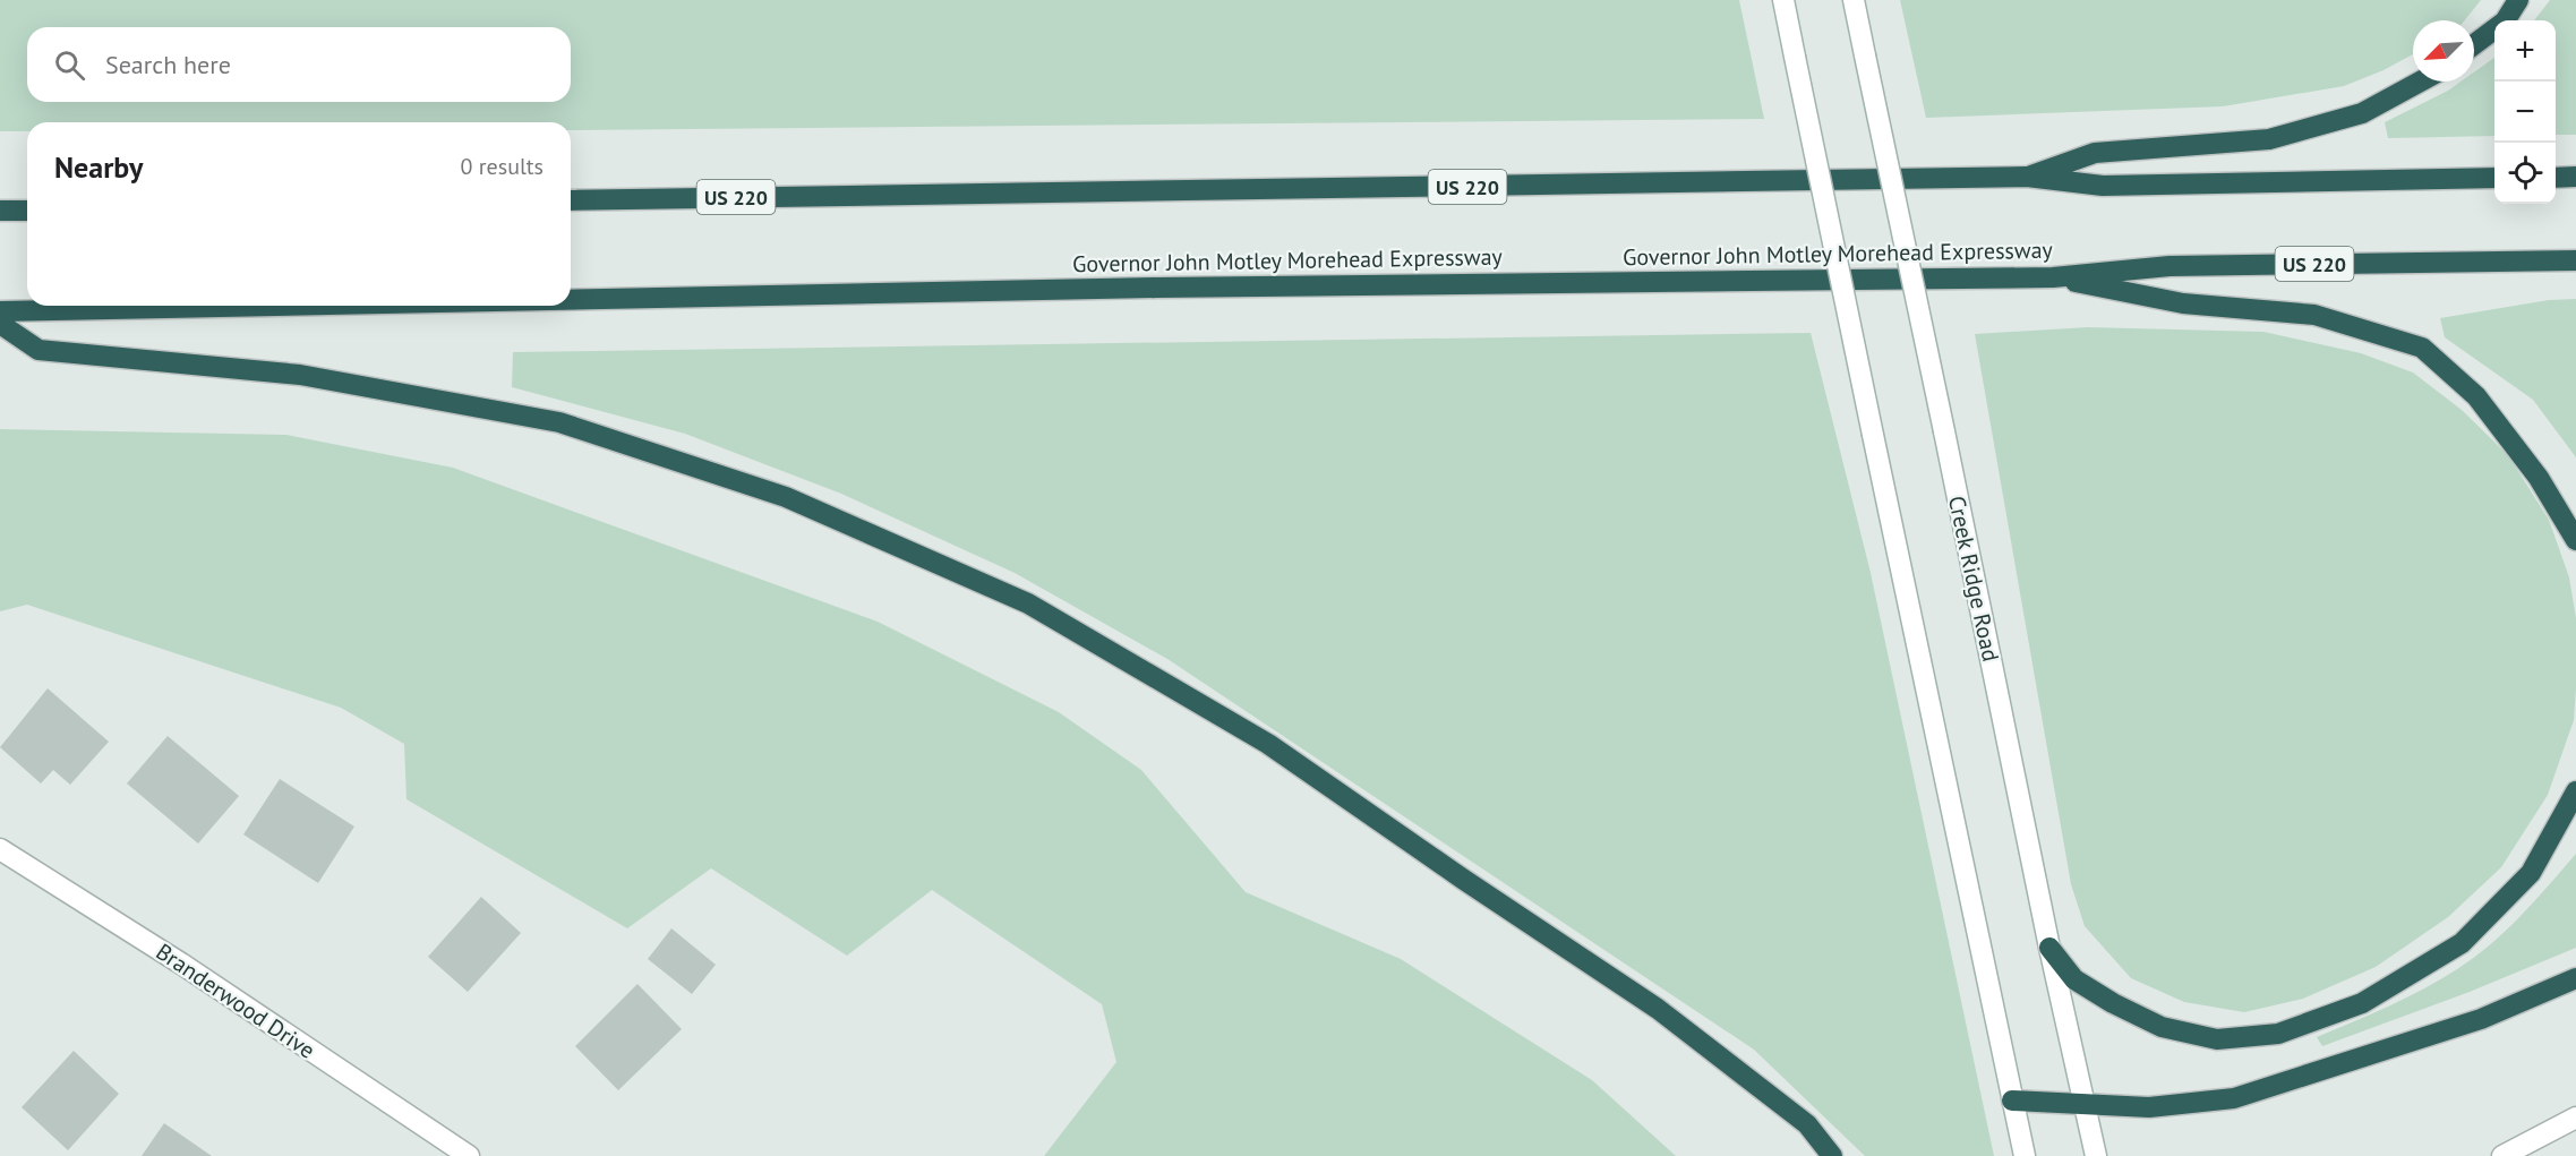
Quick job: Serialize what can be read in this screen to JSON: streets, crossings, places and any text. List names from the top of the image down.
{
  "streets": {
    "highway": ["US 220", "Governor John Motley Morehead Expressway"],
    "main road": ["Creek Ridge Road", "Branderwood Drive"]
  },
  "north": "bottom left",
  "page": {
    "map_buttons": ["+", "−"],
    "search": "Search here",
    "heading": ["Nearby", "0 results"]
  }
}
